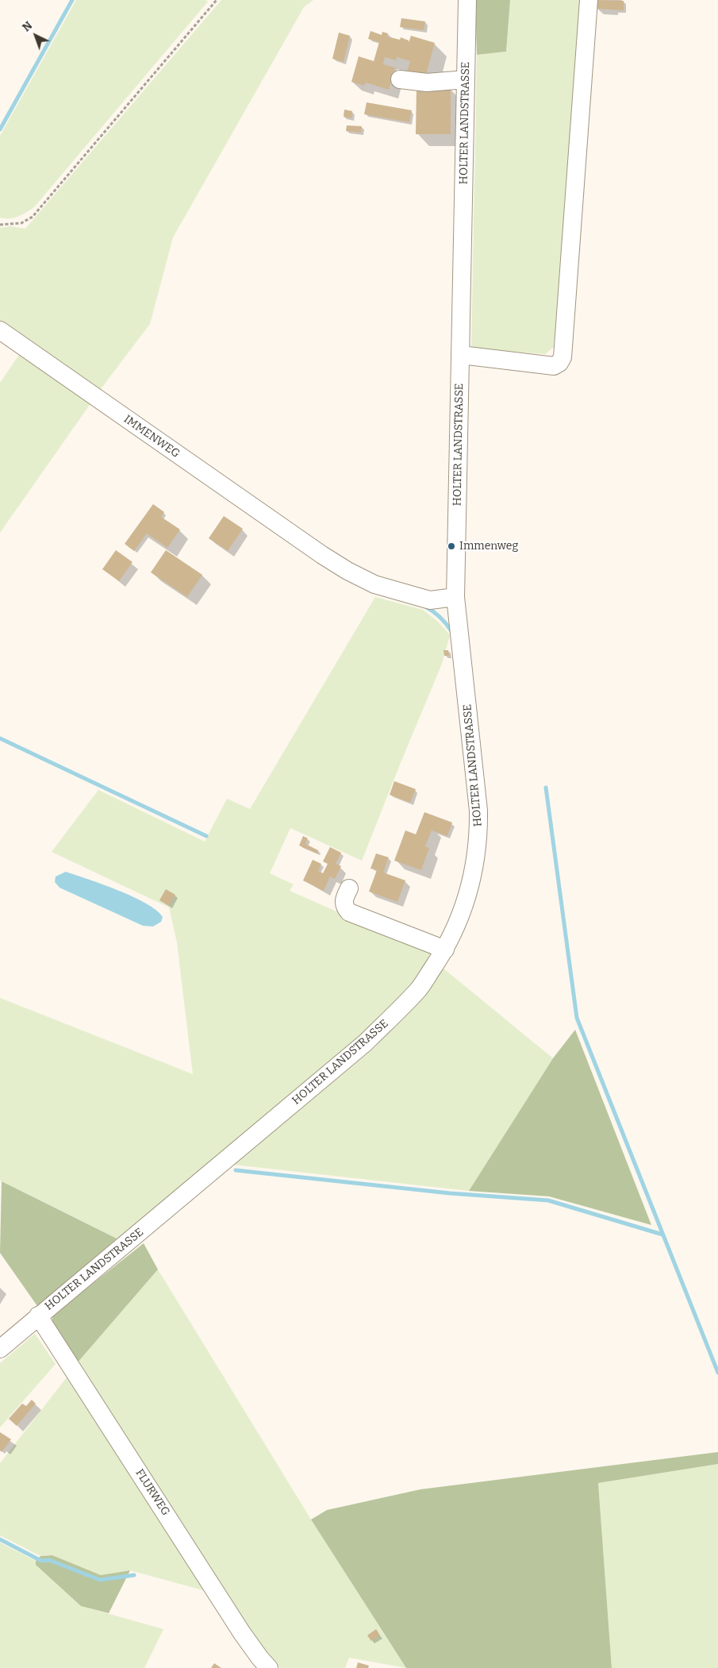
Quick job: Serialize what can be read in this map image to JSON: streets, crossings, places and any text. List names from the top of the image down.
{
  "streets": {
    "street": ["HOLTER LANDSTRASSE", "IMMENWEG", "FLURWEG"]
  },
  "crossings": [
    ["HOLTER LANDSTRASSE", "IMMENWEG"],
    ["HOLTER LANDSTRASSE", "FLURWEG"]
  ],
  "places": ["Immenweg"],
  "north": "top left"
}
